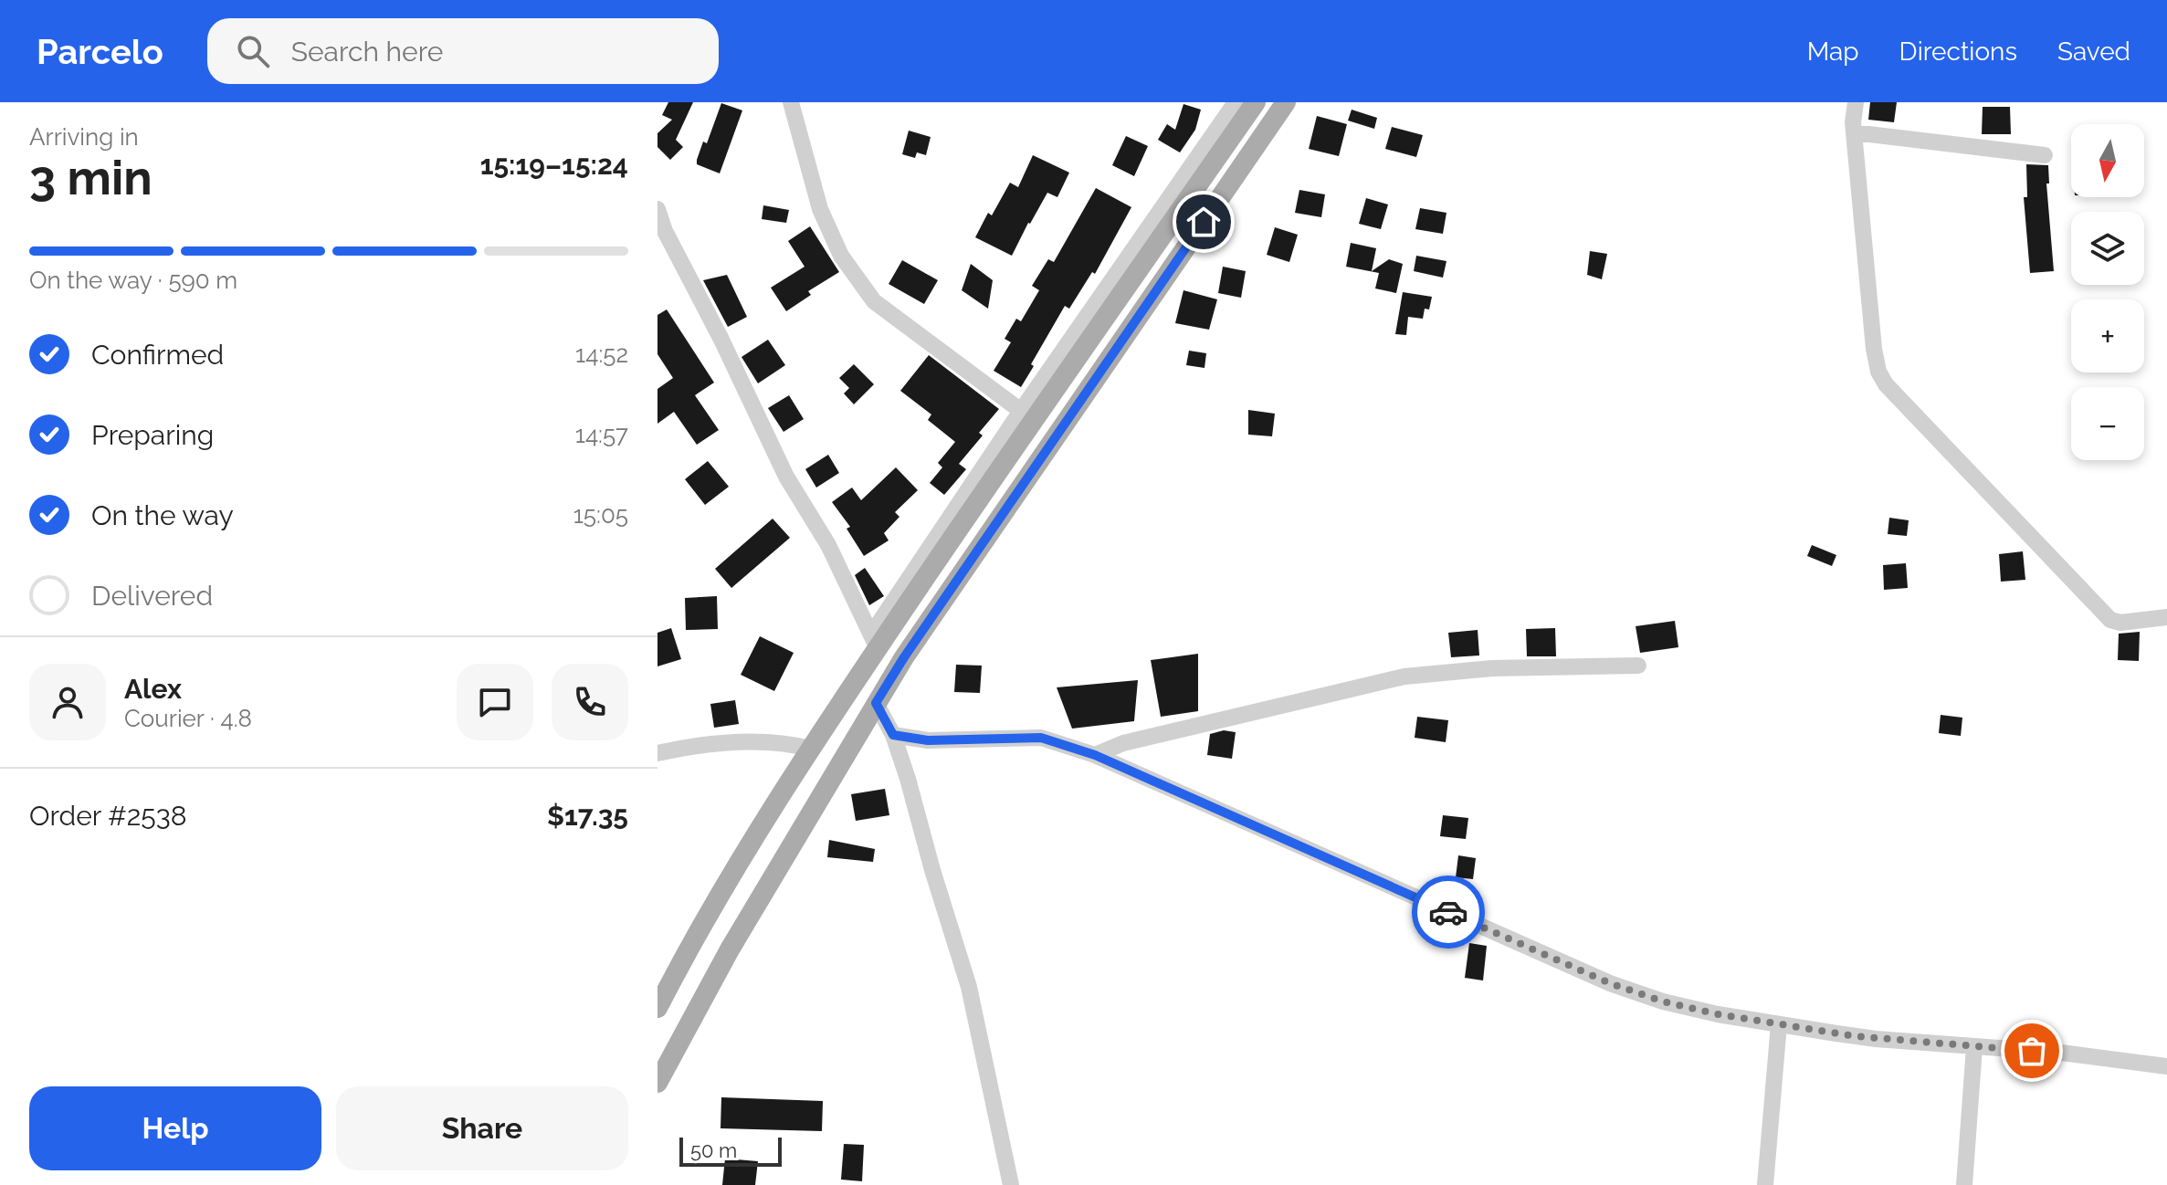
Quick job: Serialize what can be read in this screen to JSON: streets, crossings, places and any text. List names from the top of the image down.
{
  "scale_bar": "50 m",
  "north": "bottom",
  "page": {
    "header": "Parcelo",
    "search": "Search here",
    "nav": ["Map", "Directions", "Saved"],
    "heading": ["3 min", "Arriving in", "15:19–15:24"],
    "panel": [
      "Alex",
      "Courier · 4.8",
      "Order #2538",
      "$17.35"
    ],
    "map_buttons": ["+", "−"],
    "bar": "On the way · 590 m",
    "list": [
      ["Confirmed", "14:52"],
      ["Preparing", "14:57"],
      ["On the way", "15:05"],
      "Delivered"
    ],
    "buttons": ["Help", "Share"],
    "scale": "50 m"
  }
}
